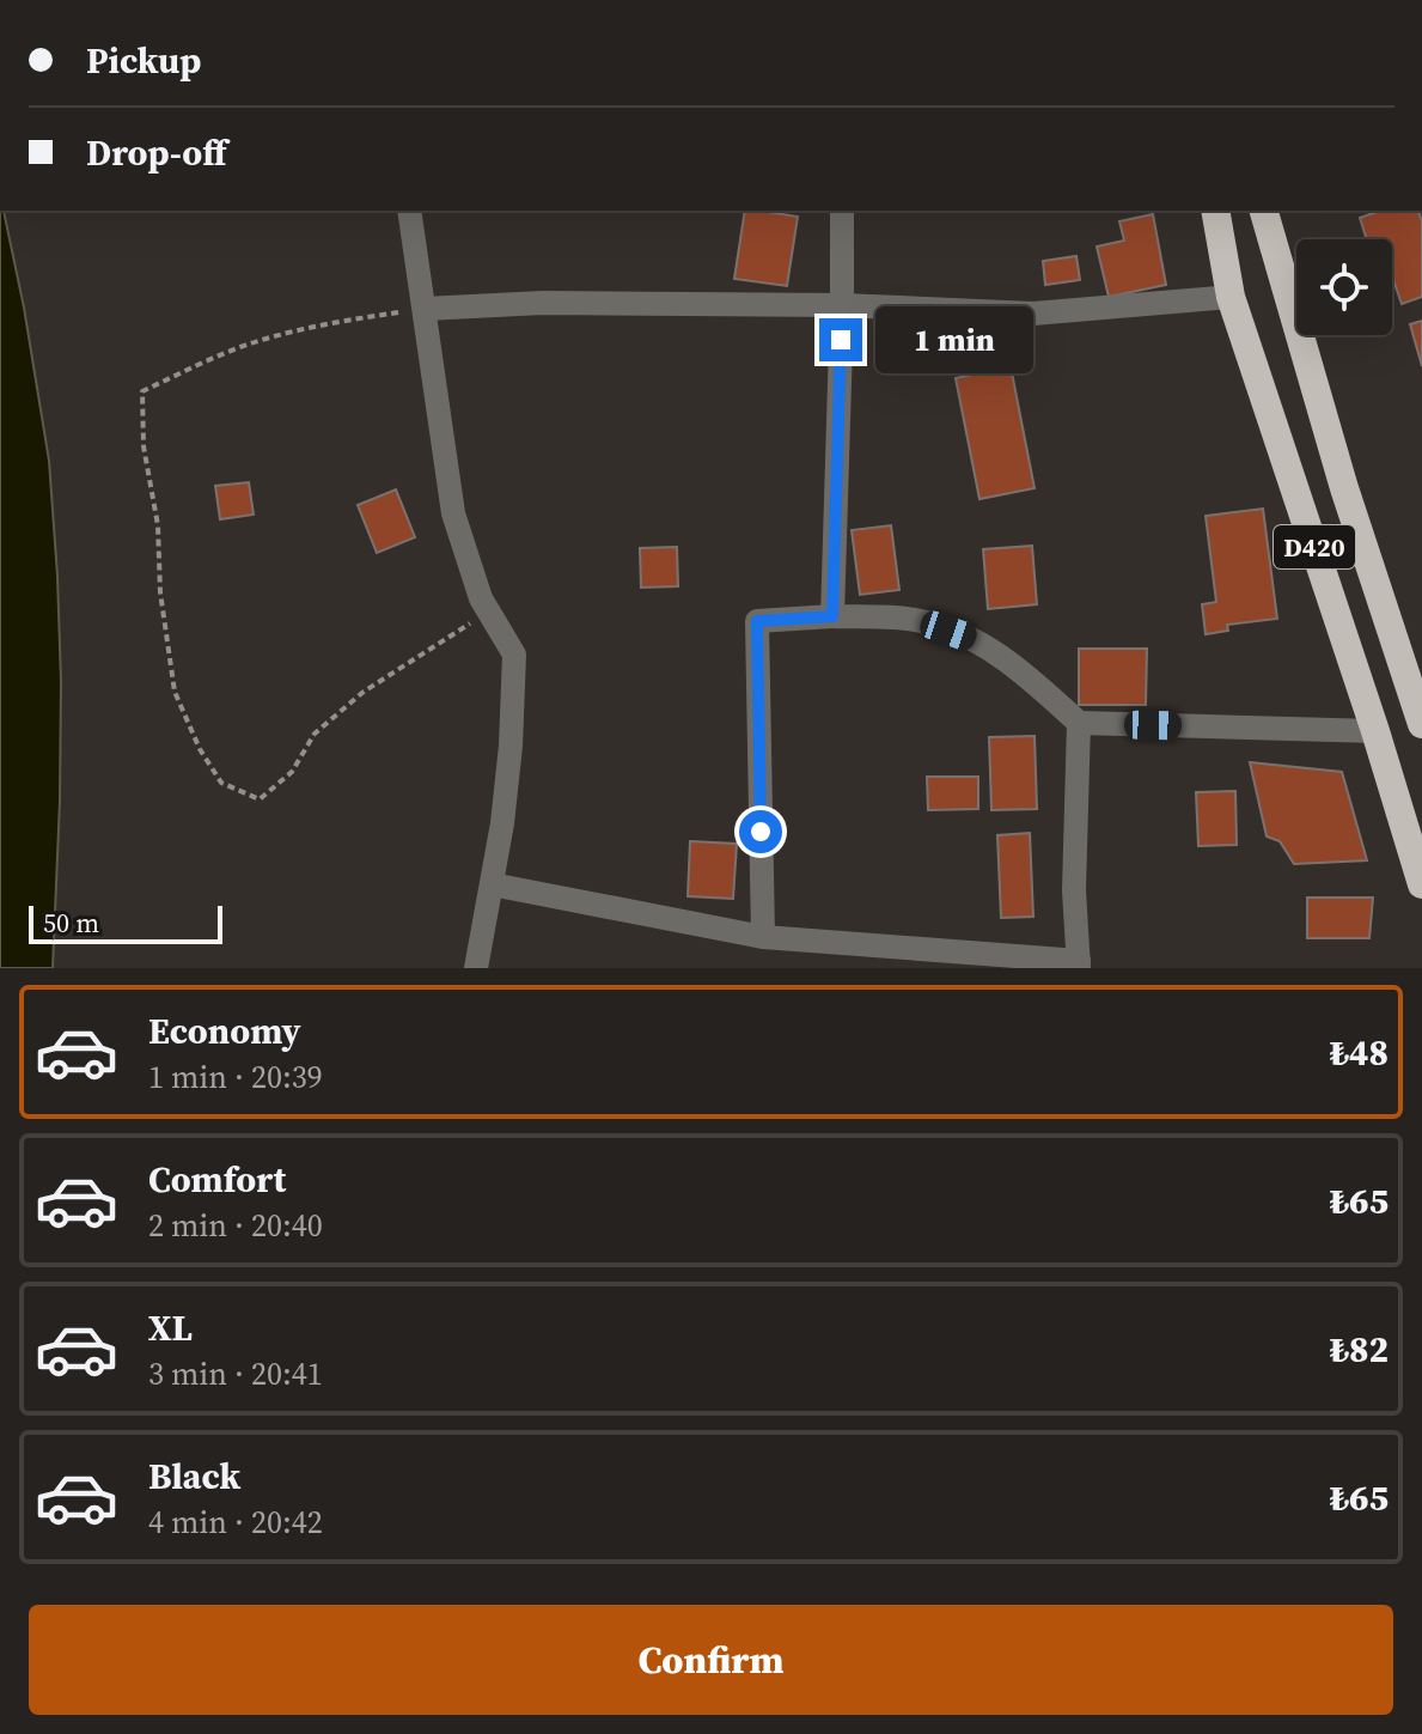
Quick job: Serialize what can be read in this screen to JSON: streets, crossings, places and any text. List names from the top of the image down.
{
  "streets": {
    "highway": ["D420"]
  },
  "scale_bar": "50 m",
  "page": {
    "banner": ["Pickup", "Drop-off"],
    "bubble": "1 min",
    "scale": "50 m",
    "list": [
      {
        "name": "Economy",
        "note": "1 min · 20:39",
        "value": "₺48"
      },
      {
        "name": "Comfort",
        "note": "2 min · 20:40",
        "value": "₺65"
      },
      {
        "name": "XL",
        "note": "3 min · 20:41",
        "value": "₺82"
      },
      {
        "name": "Black",
        "note": "4 min · 20:42",
        "value": "₺65"
      }
    ],
    "buttons": "Confirm"
  }
}
